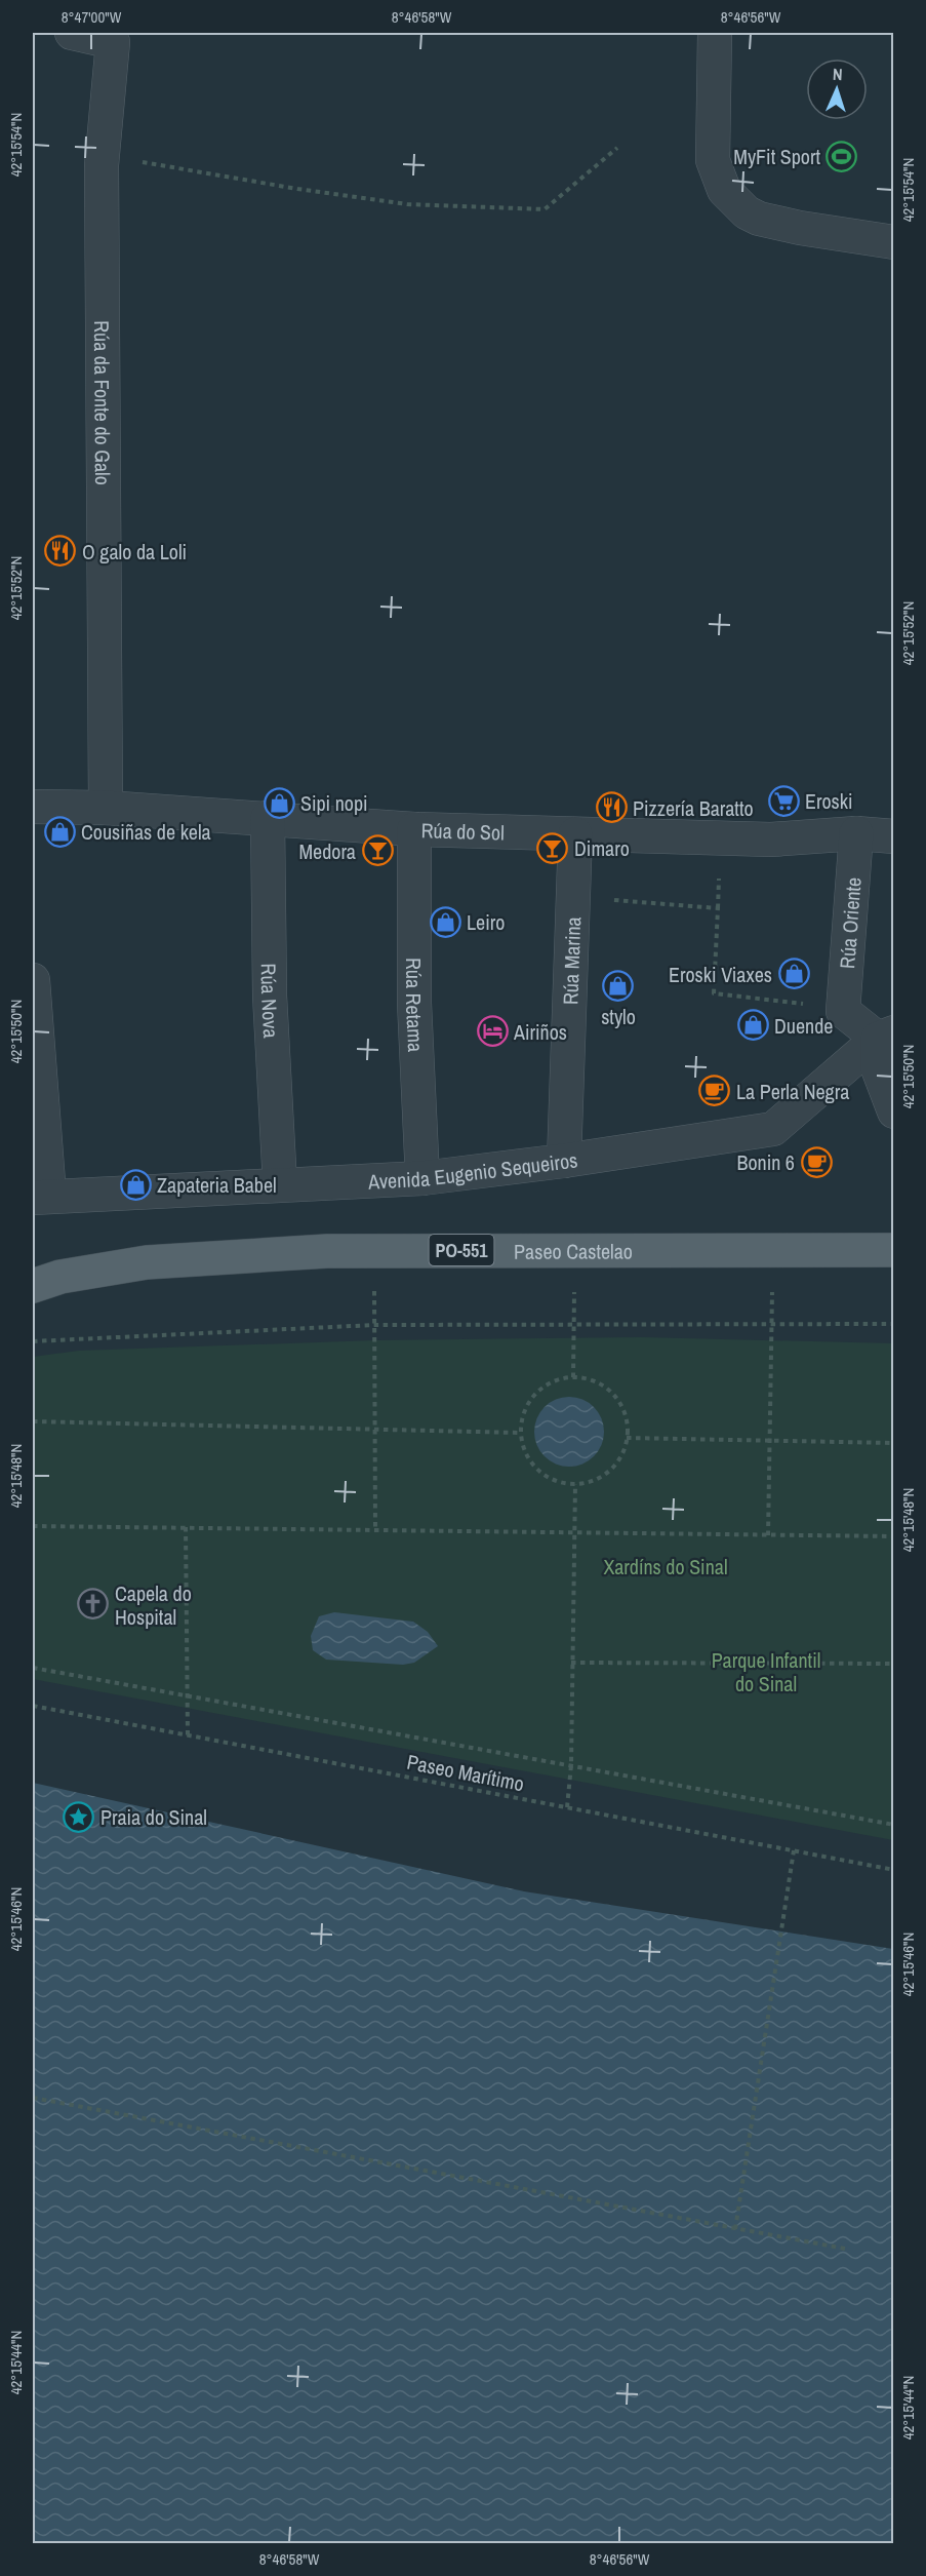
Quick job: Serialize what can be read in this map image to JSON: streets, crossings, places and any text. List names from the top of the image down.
{
  "streets": {
    "main road": ["PO-551", "Paseo Castelao"],
    "street": [
      "Rúa da Fonte do Galo",
      "Rúa do Sol",
      "Rúa Oriente",
      "Rúa Marina",
      "Rúa Nova",
      "Rúa Retama",
      "Avenida Eugenio Sequeiros"
    ],
    "path": ["Paseo Marítimo"]
  },
  "crossings": [
    ["Rúa da Fonte do Galo", "Rúa do Sol"],
    ["Rúa do Sol", "Rúa Oriente"],
    ["Rúa do Sol", "Rúa Marina"],
    ["Rúa do Sol", "Rúa Nova"],
    ["Rúa do Sol", "Rúa Retama"],
    ["Rúa Oriente", "Avenida Eugenio Sequeiros"],
    ["Rúa Marina", "Avenida Eugenio Sequeiros"],
    ["Rúa Nova", "Avenida Eugenio Sequeiros"],
    ["Rúa Retama", "Avenida Eugenio Sequeiros"]
  ],
  "parks": ["Xardíns do Sinal", "Parque Infantil do Sinal"],
  "places": {
    "sports": ["MyFit Sport"],
    "restaurant": ["O galo da Loli", "Pizzería Baratto"],
    "supermarket": ["Eroski"],
    "shop": [
      "Sipi nopi",
      "Cousiñas de kela",
      "Leiro",
      "Eroski Viaxes",
      "stylo",
      "Duende",
      "Zapateria Babel"
    ],
    "bar": ["Dimaro", "Medora"],
    "hotel": ["Airiños"],
    "cafe": ["La Perla Negra", "Bonin 6"],
    "church": ["Capela do Hospital"],
    "place": ["Praia do Sinal"]
  },
  "north": "top",
  "coordinates": [
    "8°47'00\"W",
    "8°46'58\"W",
    "8°46'56\"W",
    "42°15'54\"N",
    "42°15'52\"N",
    "42°15'50\"N",
    "42°15'48\"N",
    "42°15'46\"N",
    "42°15'44\"N"
  ]
}
